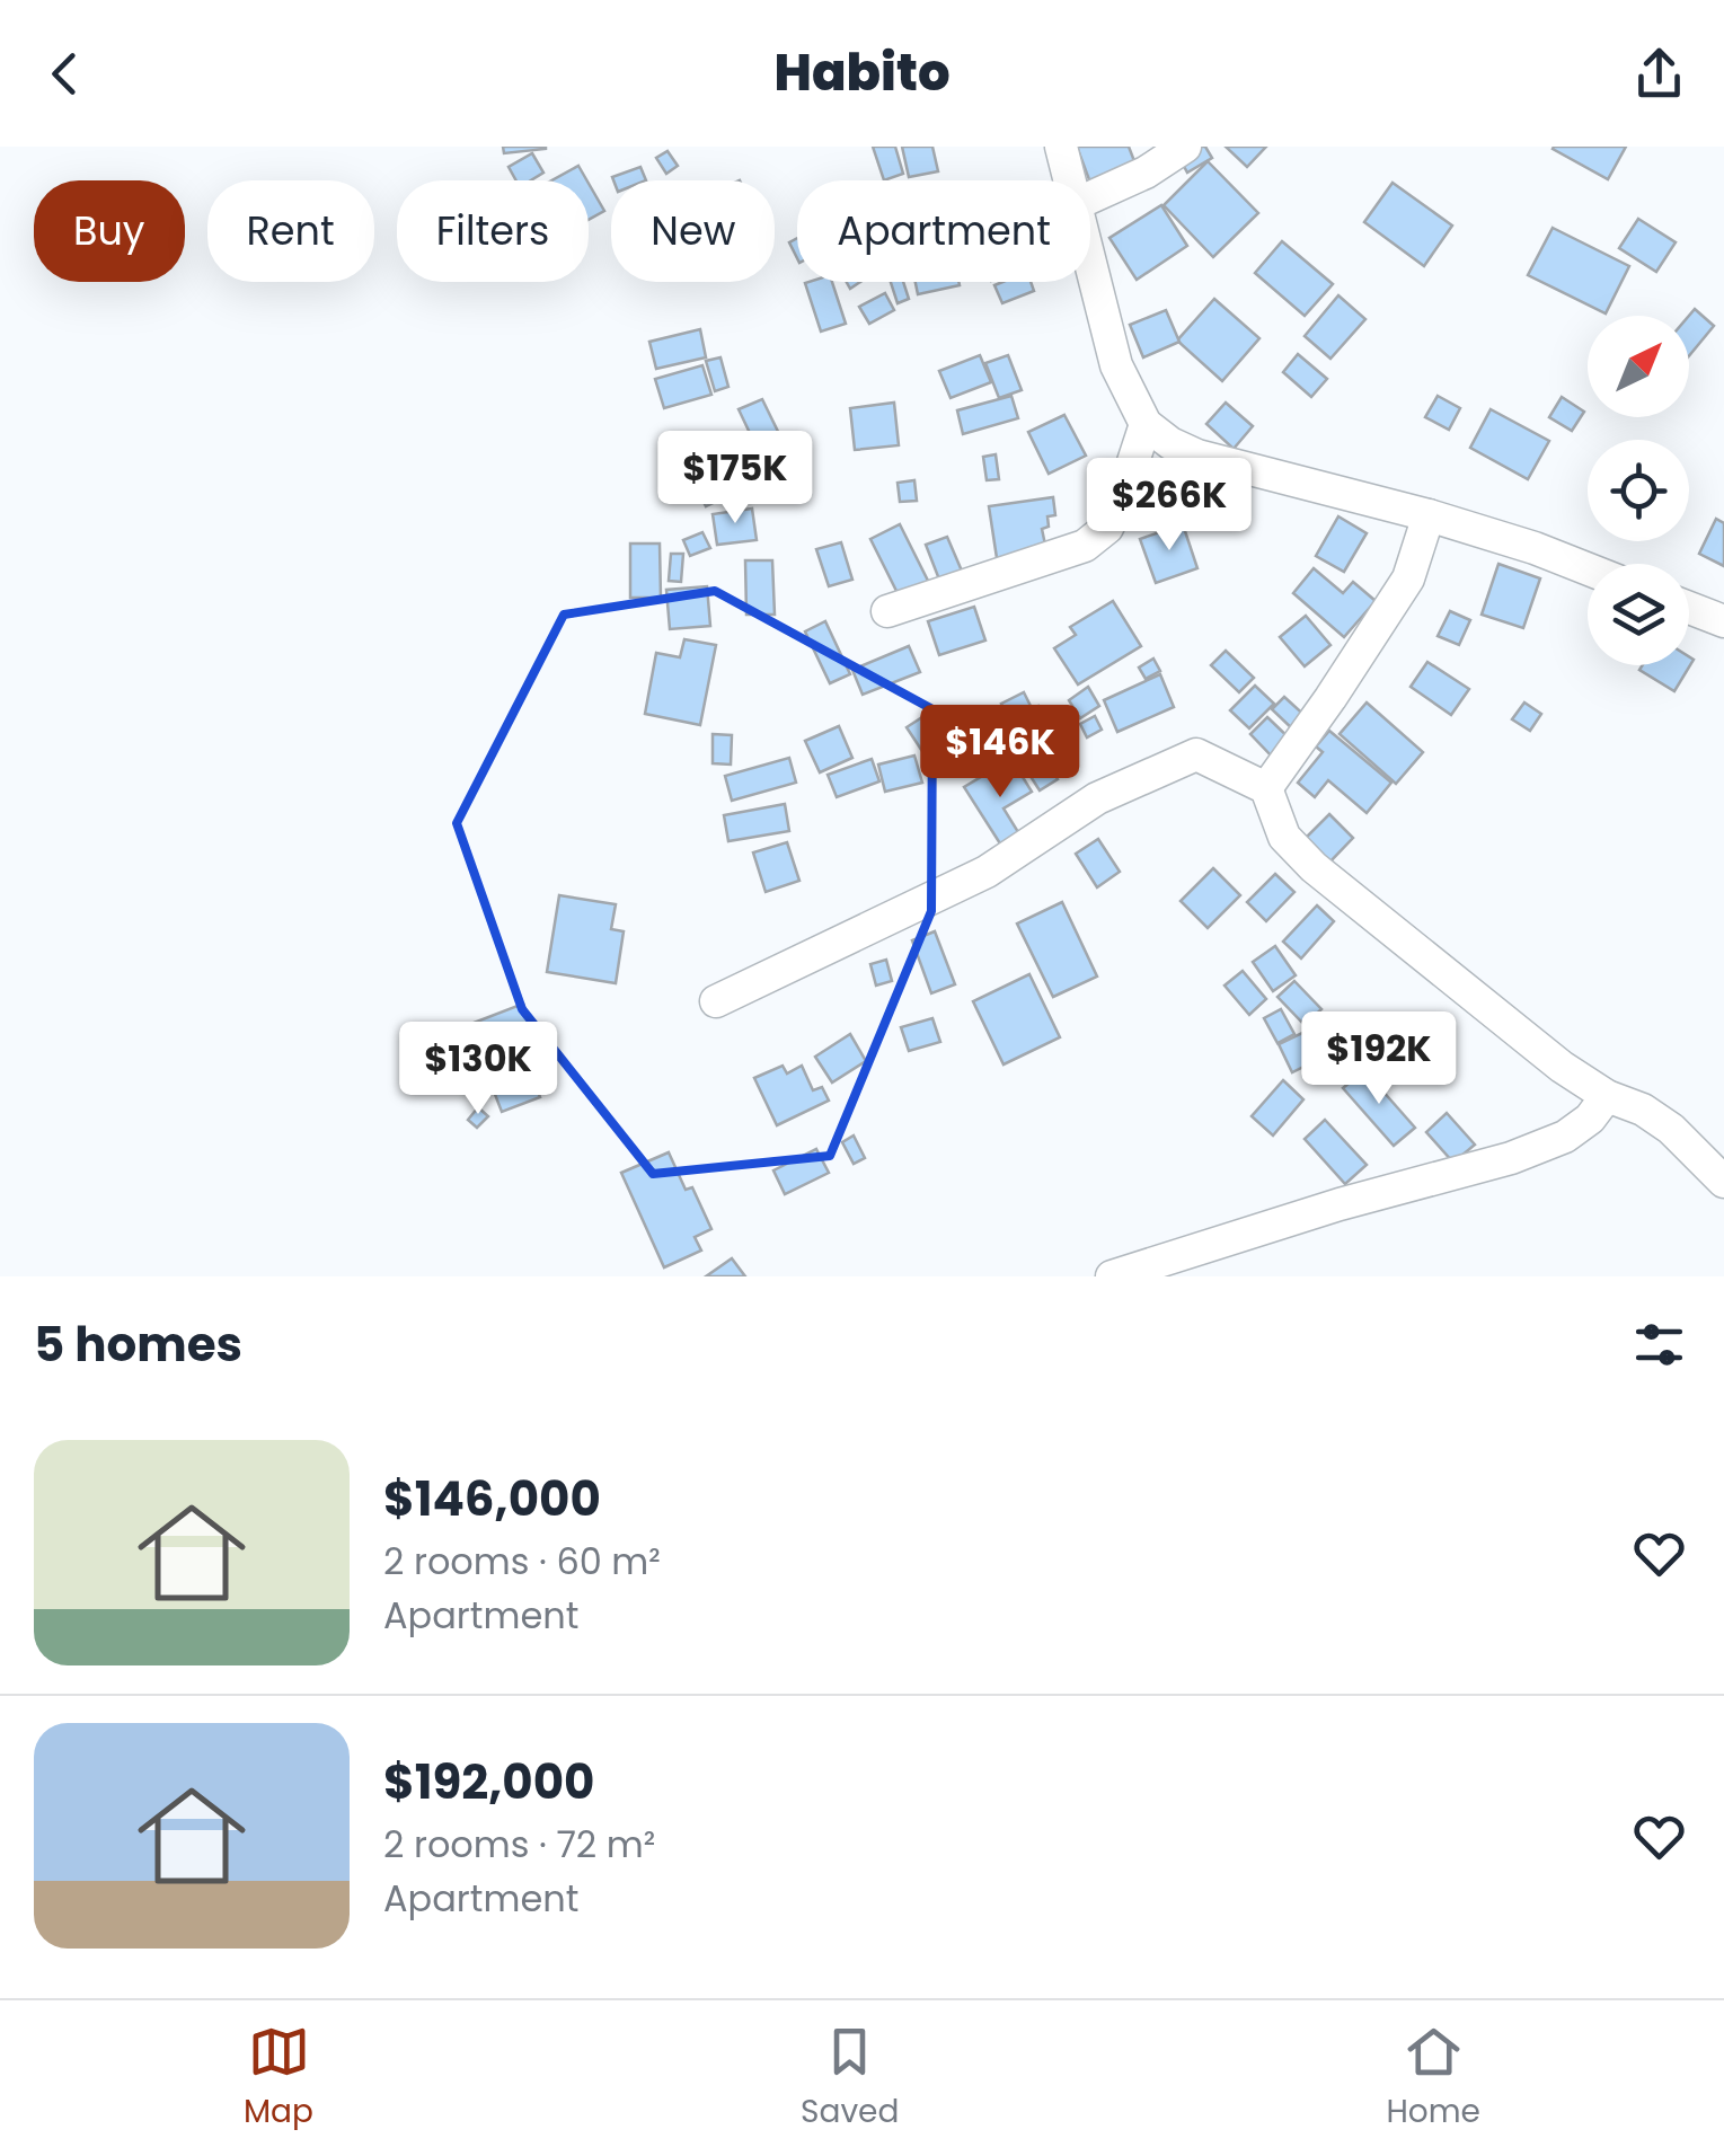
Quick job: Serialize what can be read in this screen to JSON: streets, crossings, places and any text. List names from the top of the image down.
{
  "north": "top right",
  "page": {
    "header": "Habito",
    "chip": [
      "Buy",
      "Rent",
      "Filters",
      "New",
      "Apartment"
    ],
    "price": [
      "$175K",
      "$266K",
      "$146K",
      "$192K",
      "$130K"
    ],
    "heading": "5 homes",
    "list": [
      {
        "name": "$146,000",
        "note": "2 rooms · 60 m² · Apartment"
      },
      {
        "name": "$192,000",
        "note": "2 rooms · 72 m² · Apartment"
      }
    ],
    "tabs": ["Map", "Saved", "Home"]
  }
}
